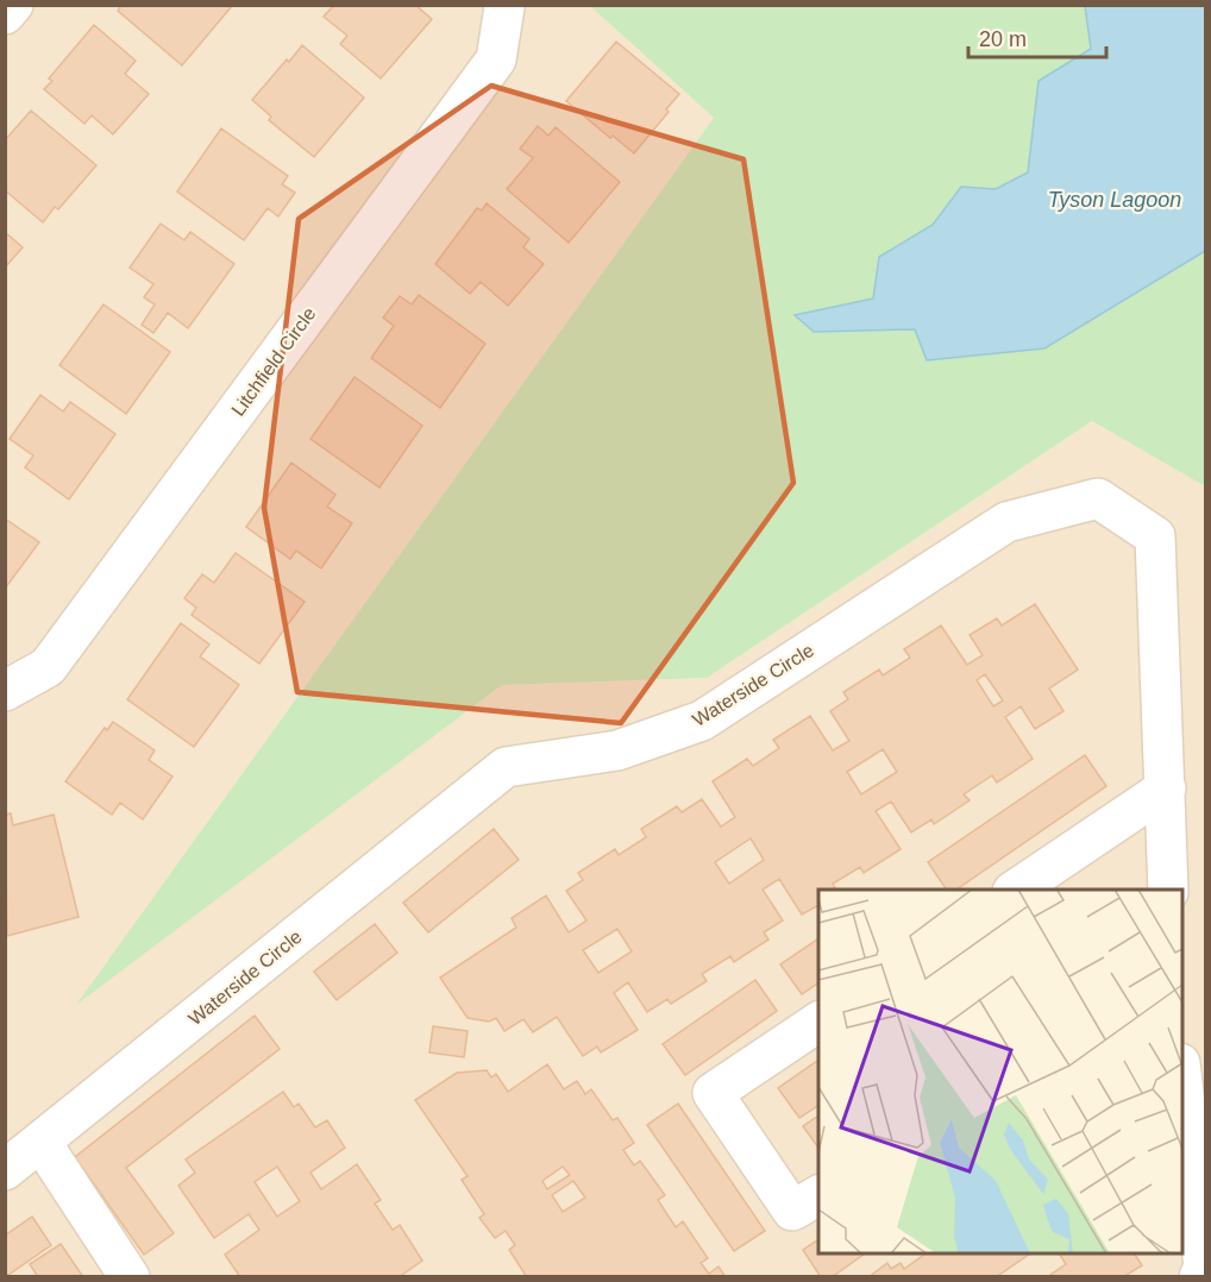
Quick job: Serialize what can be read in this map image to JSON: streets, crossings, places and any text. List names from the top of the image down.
{
  "streets": {
    "street": ["Litchfield Circle", "Waterside Circle"]
  },
  "water": ["Tyson Lagoon"],
  "scale_bar": "20 m"
}
